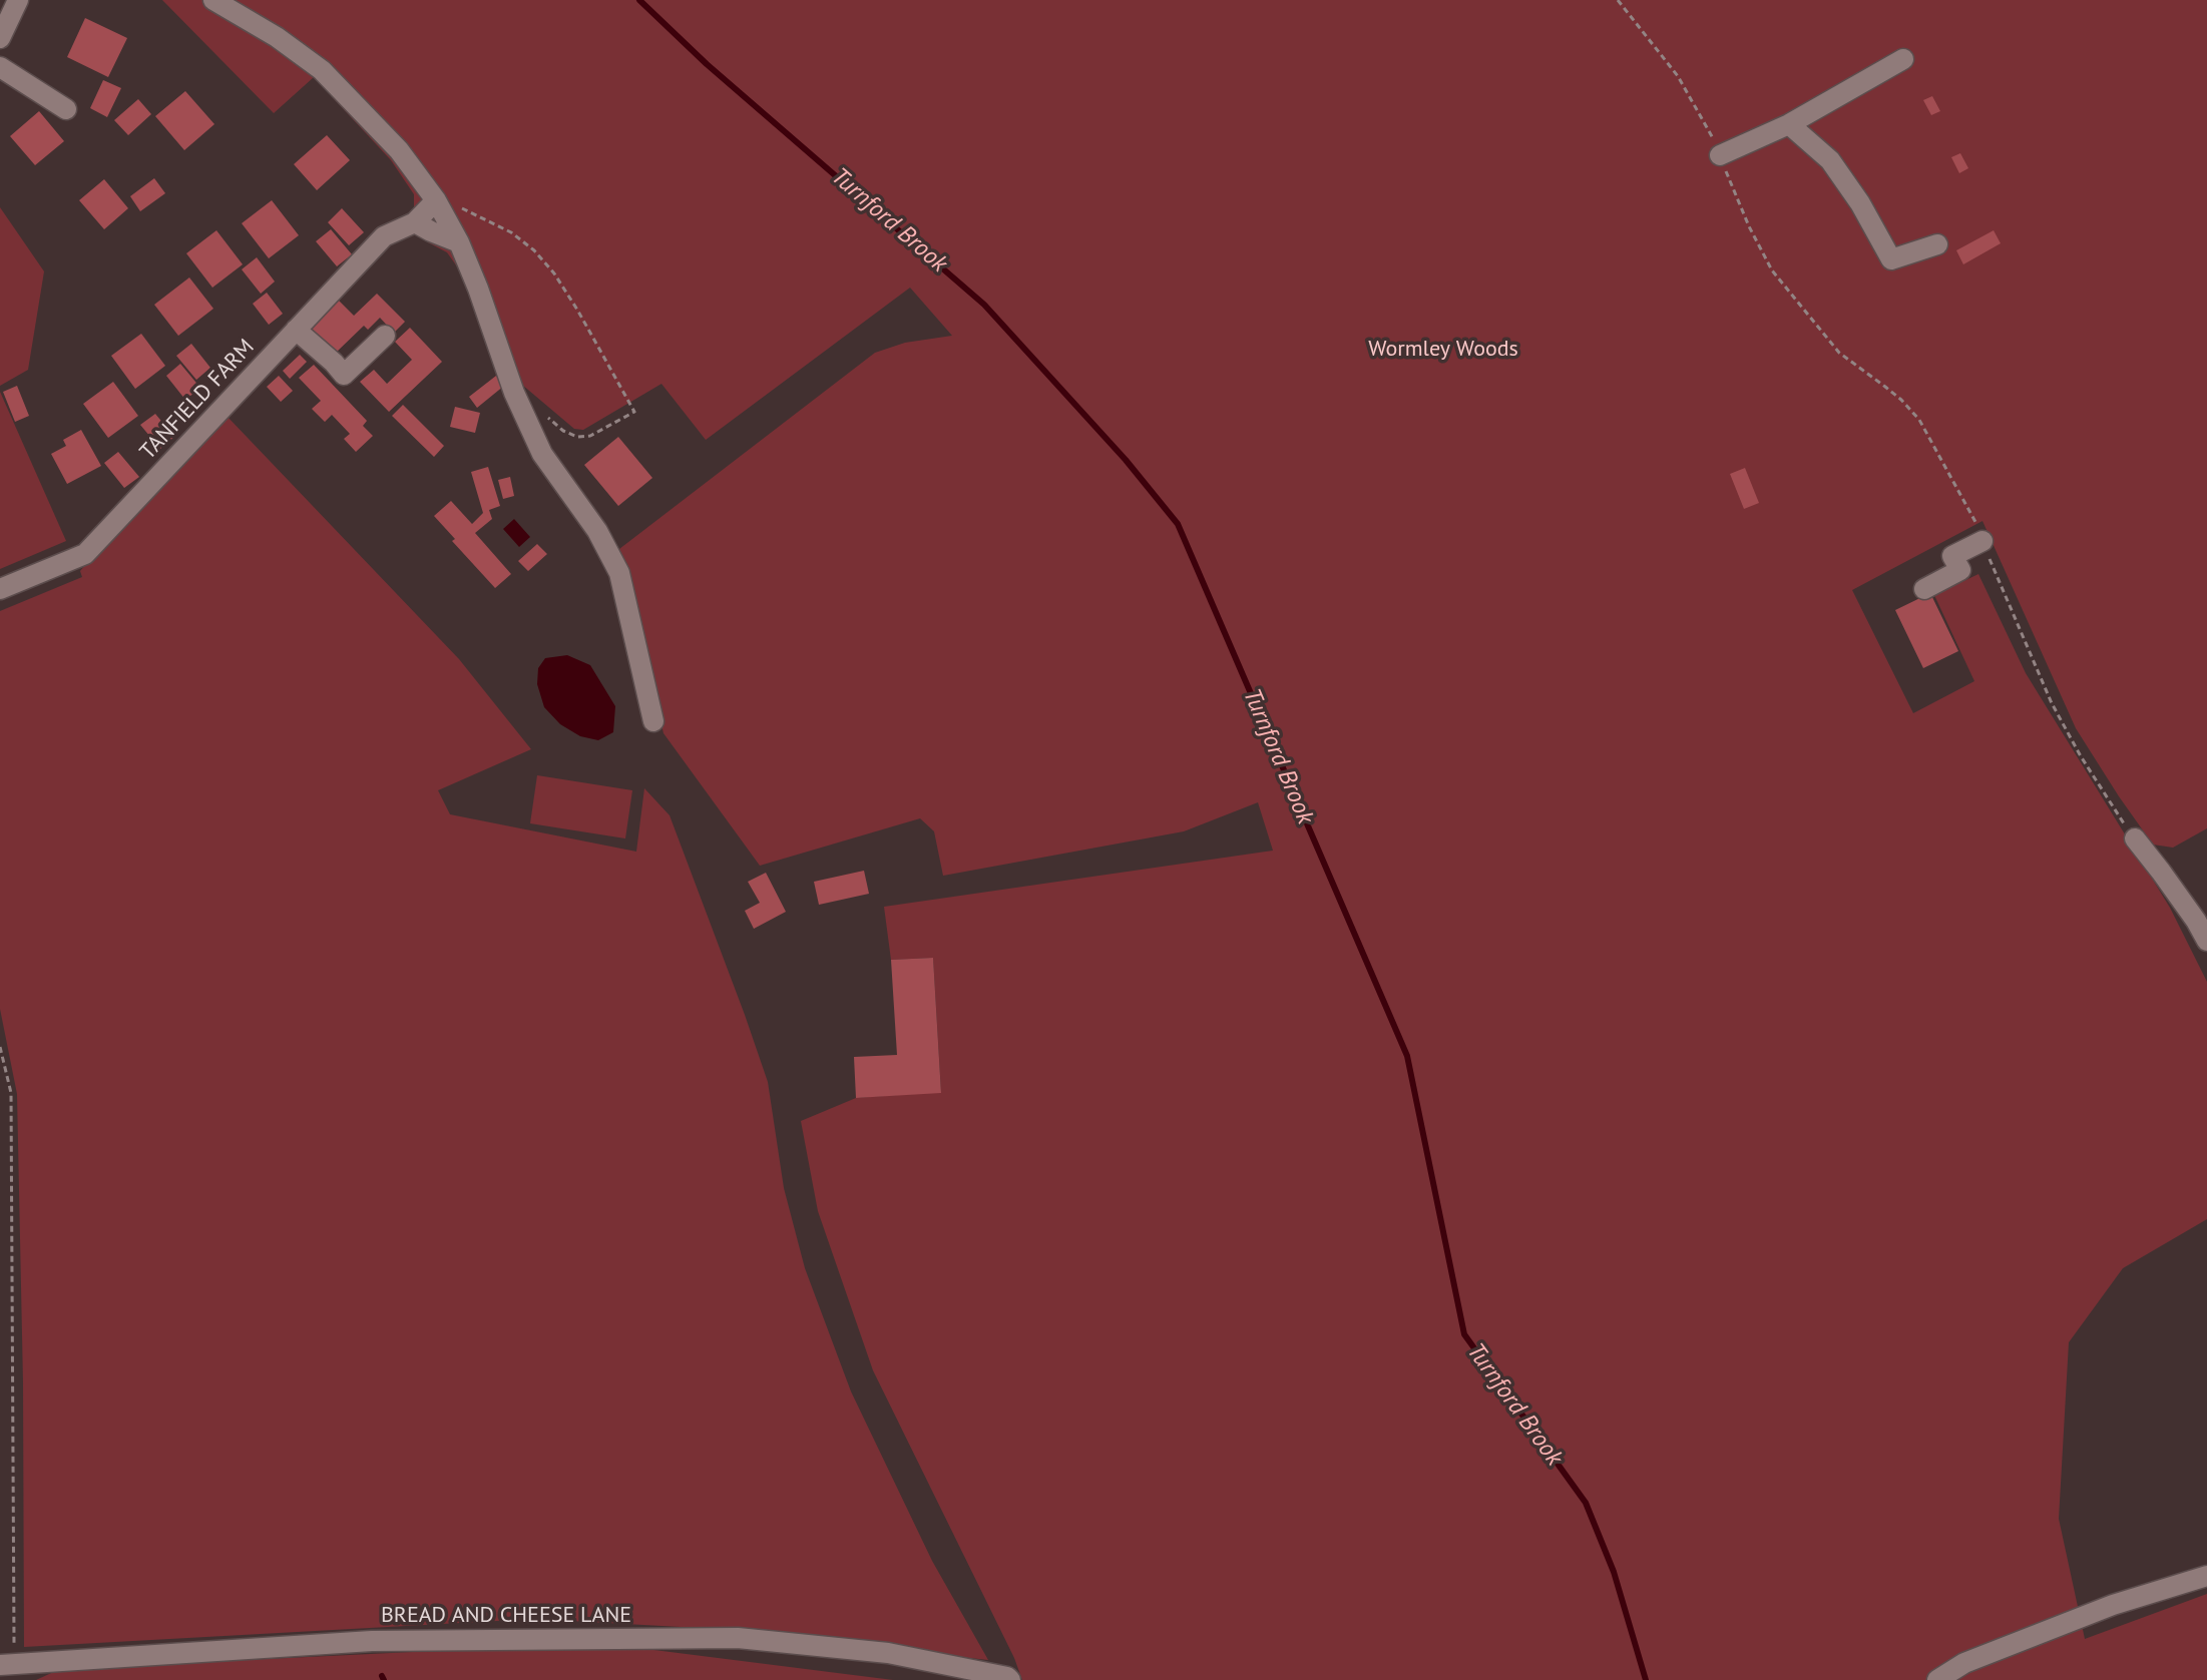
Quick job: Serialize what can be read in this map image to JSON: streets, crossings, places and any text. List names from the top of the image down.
{
  "streets": {
    "street": ["TANFIELD FARM", "BREAD AND CHEESE LANE"]
  },
  "water": ["Turnford Brook"],
  "parks": ["Wormley Woods"]
}
